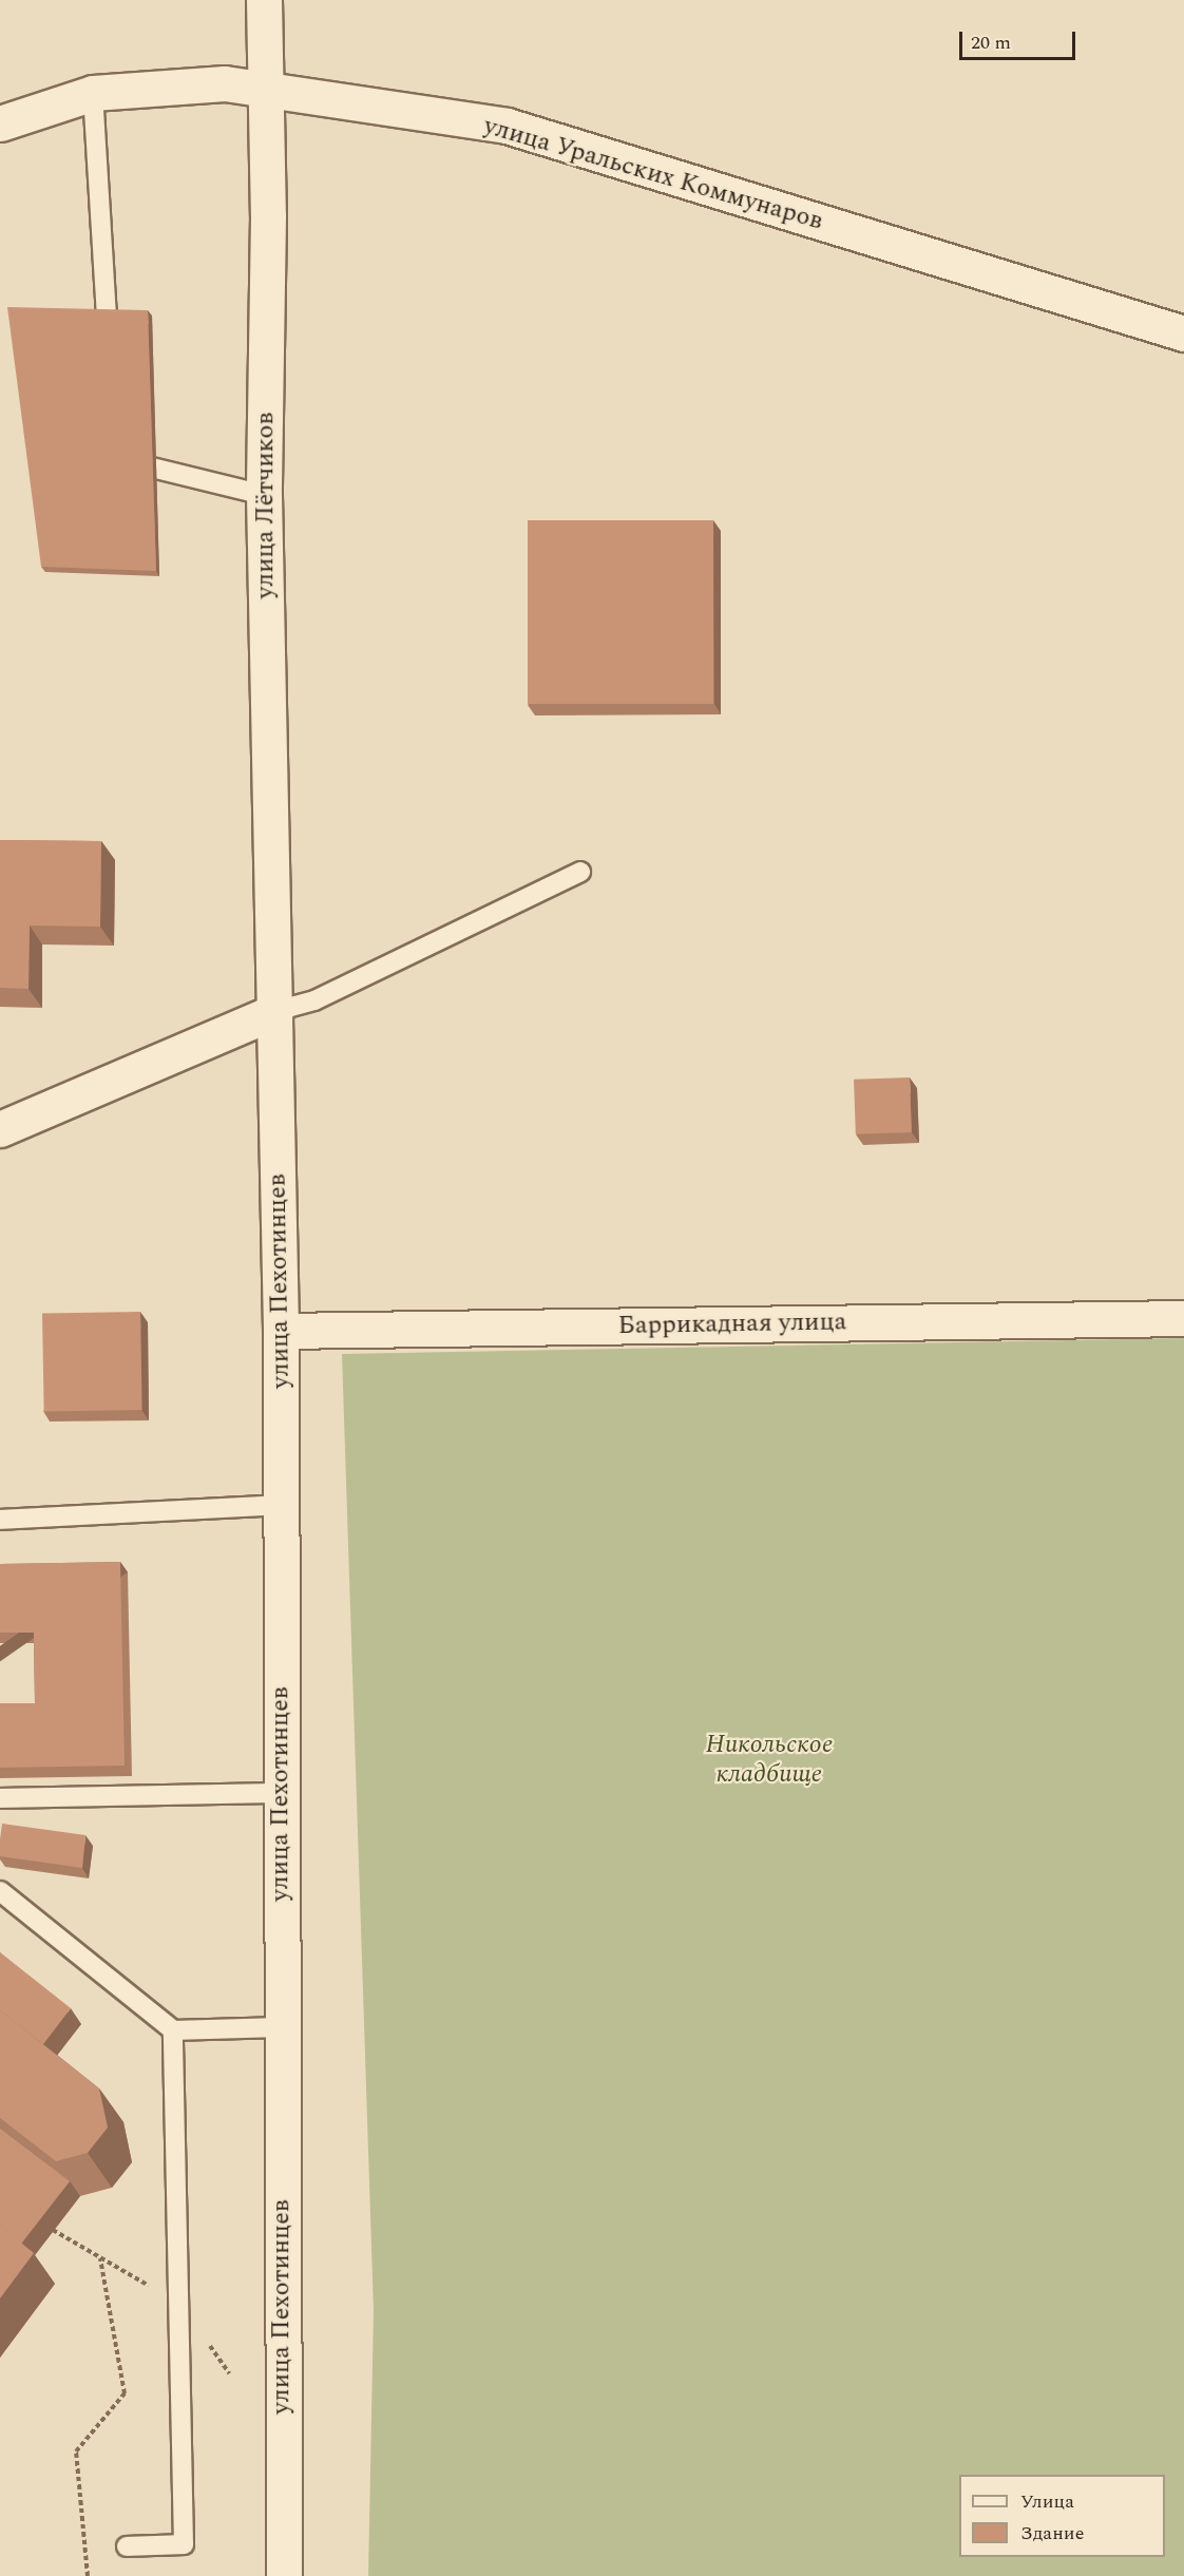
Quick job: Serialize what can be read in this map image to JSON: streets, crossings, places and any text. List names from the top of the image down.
{
  "streets": {
    "main road": [
      "улица Уральских Коммунаров",
      "улица Лётчиков",
      "улица Пехотинцев",
      "Баррикадная улица"
    ]
  },
  "crossings": [
    ["улица Уральских Коммунаров", "улица Лётчиков"],
    ["улица Лётчиков", "улица Пехотинцев"],
    ["улица Пехотинцев", "Баррикадная улица"]
  ],
  "parks": ["Никольское кладбище"],
  "legend": ["Улица", "Здание"],
  "scale_bar": "20 m"
}
